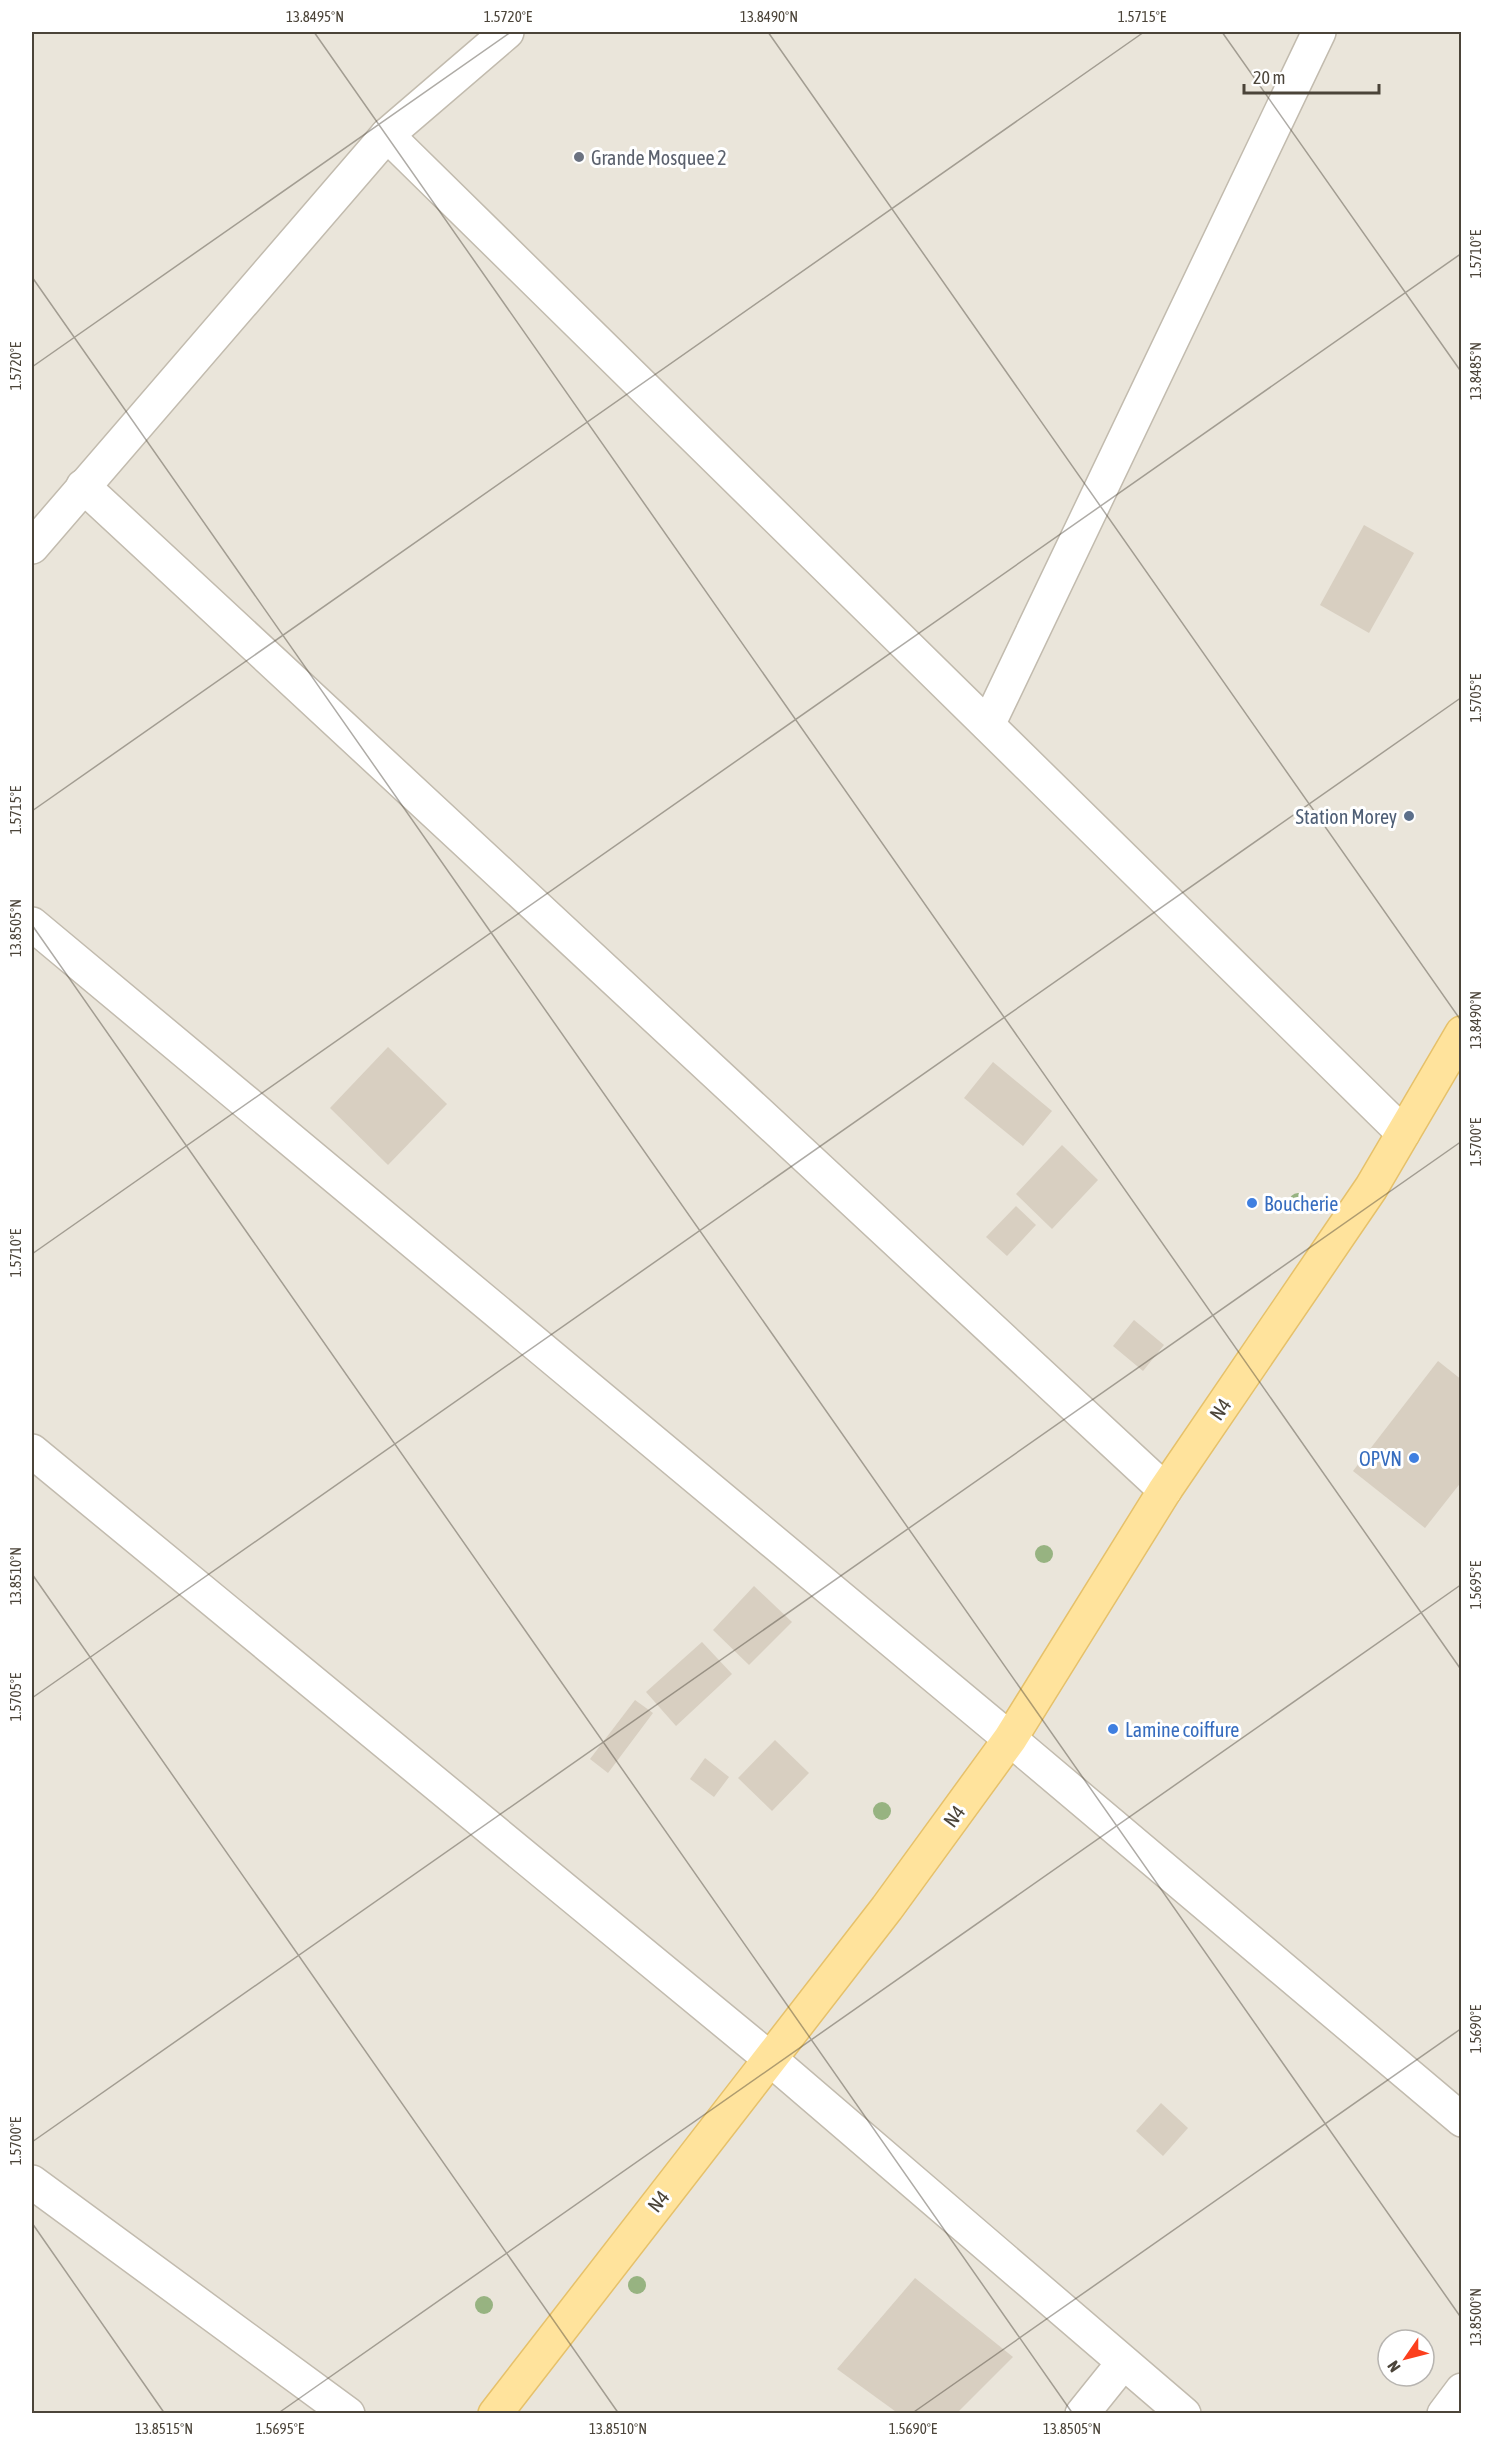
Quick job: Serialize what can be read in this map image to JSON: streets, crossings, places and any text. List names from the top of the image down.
{
  "streets": {
    "main road": ["N4"]
  },
  "places": [
    "Grande Mosquee 2",
    "Station Morey",
    "Boucherie",
    "OPVN",
    "Lamine coiffure"
  ],
  "scale_bar": "20 m",
  "north": "bottom left",
  "coordinates": [
    "13.8495°N",
    "1.5720°E",
    "13.8490°N",
    "1.5715°E",
    "1.5710°E",
    "13.8485°N",
    "1.5705°E",
    "13.8505°N",
    "1.5700°E",
    "13.8510°N",
    "1.5695°E",
    "1.5690°E",
    "13.8500°N",
    "13.8515°N"
  ]
}
